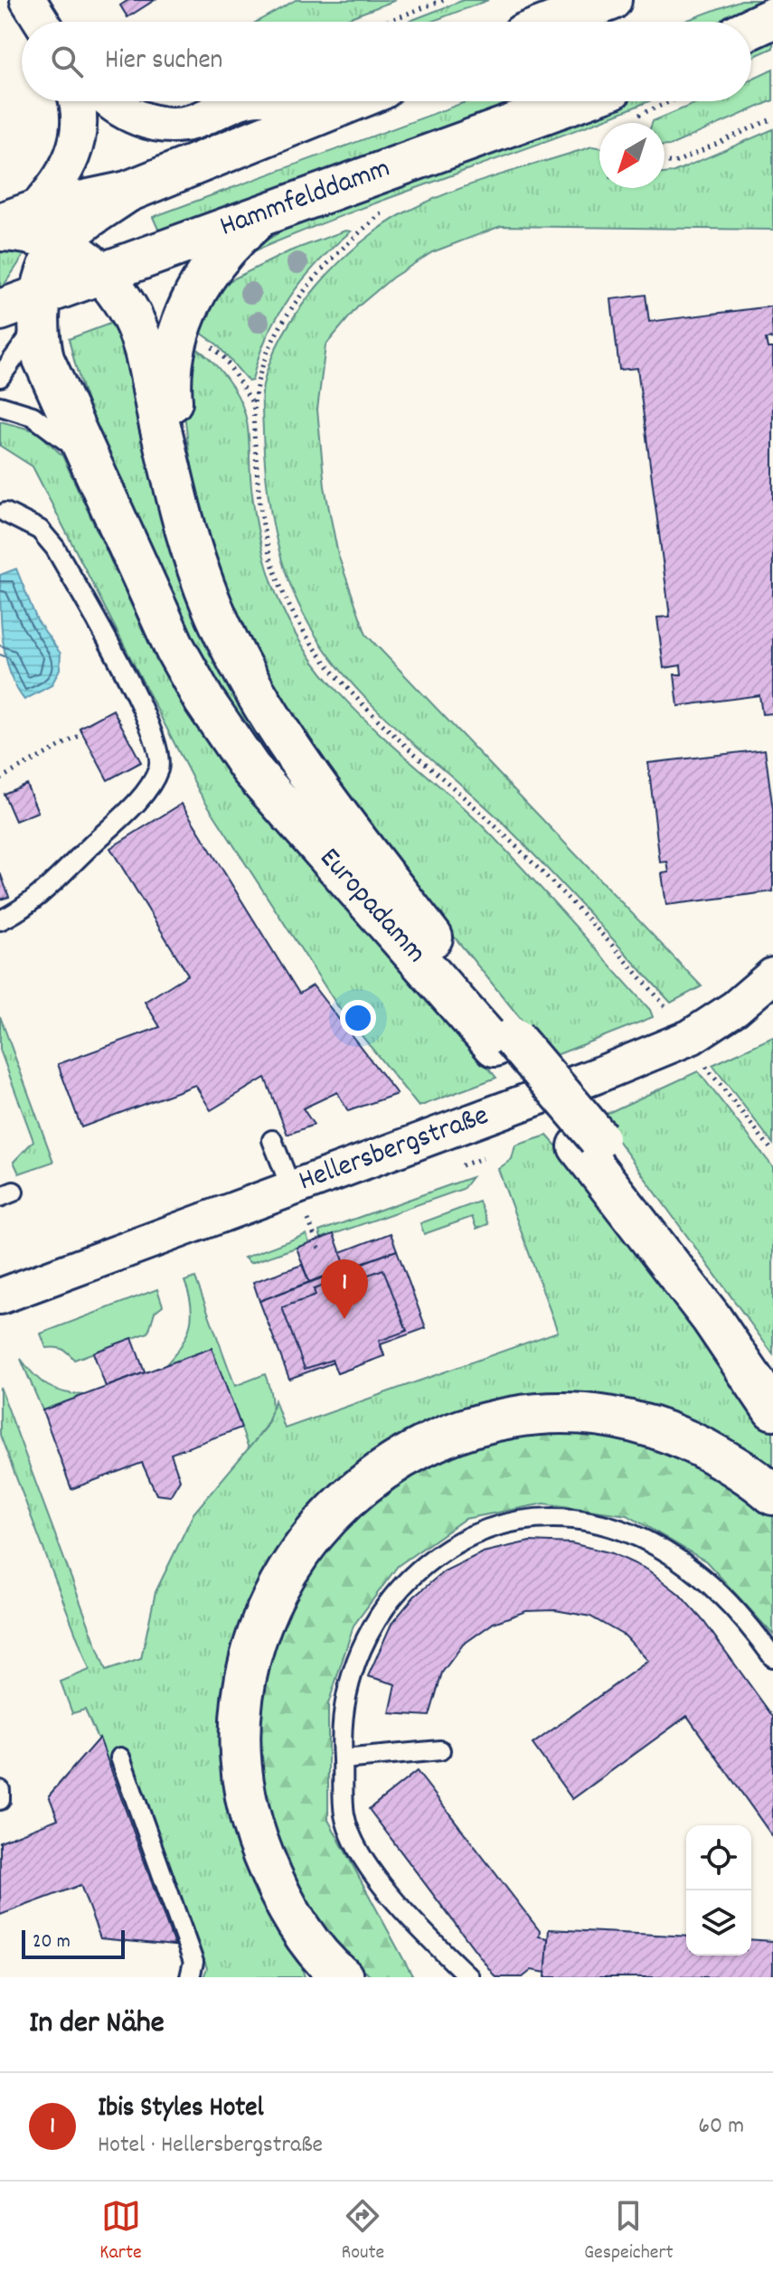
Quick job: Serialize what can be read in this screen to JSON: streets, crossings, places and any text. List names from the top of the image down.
{
  "streets": {
    "main road": ["Hammfelddamm", "Europadamm"],
    "street": ["Hellersbergstraße"]
  },
  "crossings": [
    ["Hammfelddamm", "Europadamm"]
  ],
  "scale_bar": "20 m",
  "north": "bottom left",
  "page": {
    "search": "Hier suchen",
    "pins": "1",
    "scale": "20 m",
    "heading": "In der Nähe",
    "list": [
      {
        "mark": "1",
        "name": "Ibis Styles Hotel",
        "note": "Hotel · Hellersbergstraße",
        "value": "60 m"
      }
    ],
    "nav": ["Karte", "Route", "Gespeichert"]
  }
}
